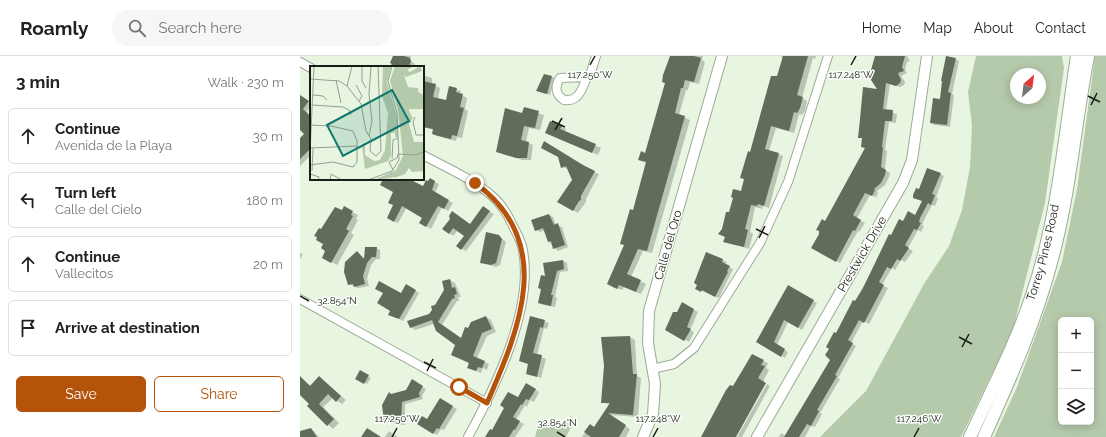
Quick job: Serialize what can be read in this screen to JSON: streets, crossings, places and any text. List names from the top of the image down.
{
  "streets": {
    "main road": ["Torrey Pines Road"],
    "street": ["Calle del Oro", "Prestwick Drive"]
  },
  "north": "top right",
  "page": {
    "header": "Roamly",
    "search": "Search here",
    "nav": [
      "Home",
      "Map",
      "About",
      "Contact"
    ],
    "heading": ["3 min", "Walk · 230 m"],
    "list": [
      ["Continue", "Avenida de la Playa", "30 m"],
      ["Turn left", "Calle del Cielo", "180 m"],
      ["Continue", "Vallecitos", "20 m"],
      "Arrive at destination"
    ],
    "map_buttons": ["+", "−"],
    "buttons": ["Save", "Share"]
  },
  "coordinates": [
    "117.250°W",
    "117.248°W",
    "32.854°N",
    "117.246°W"
  ]
}
